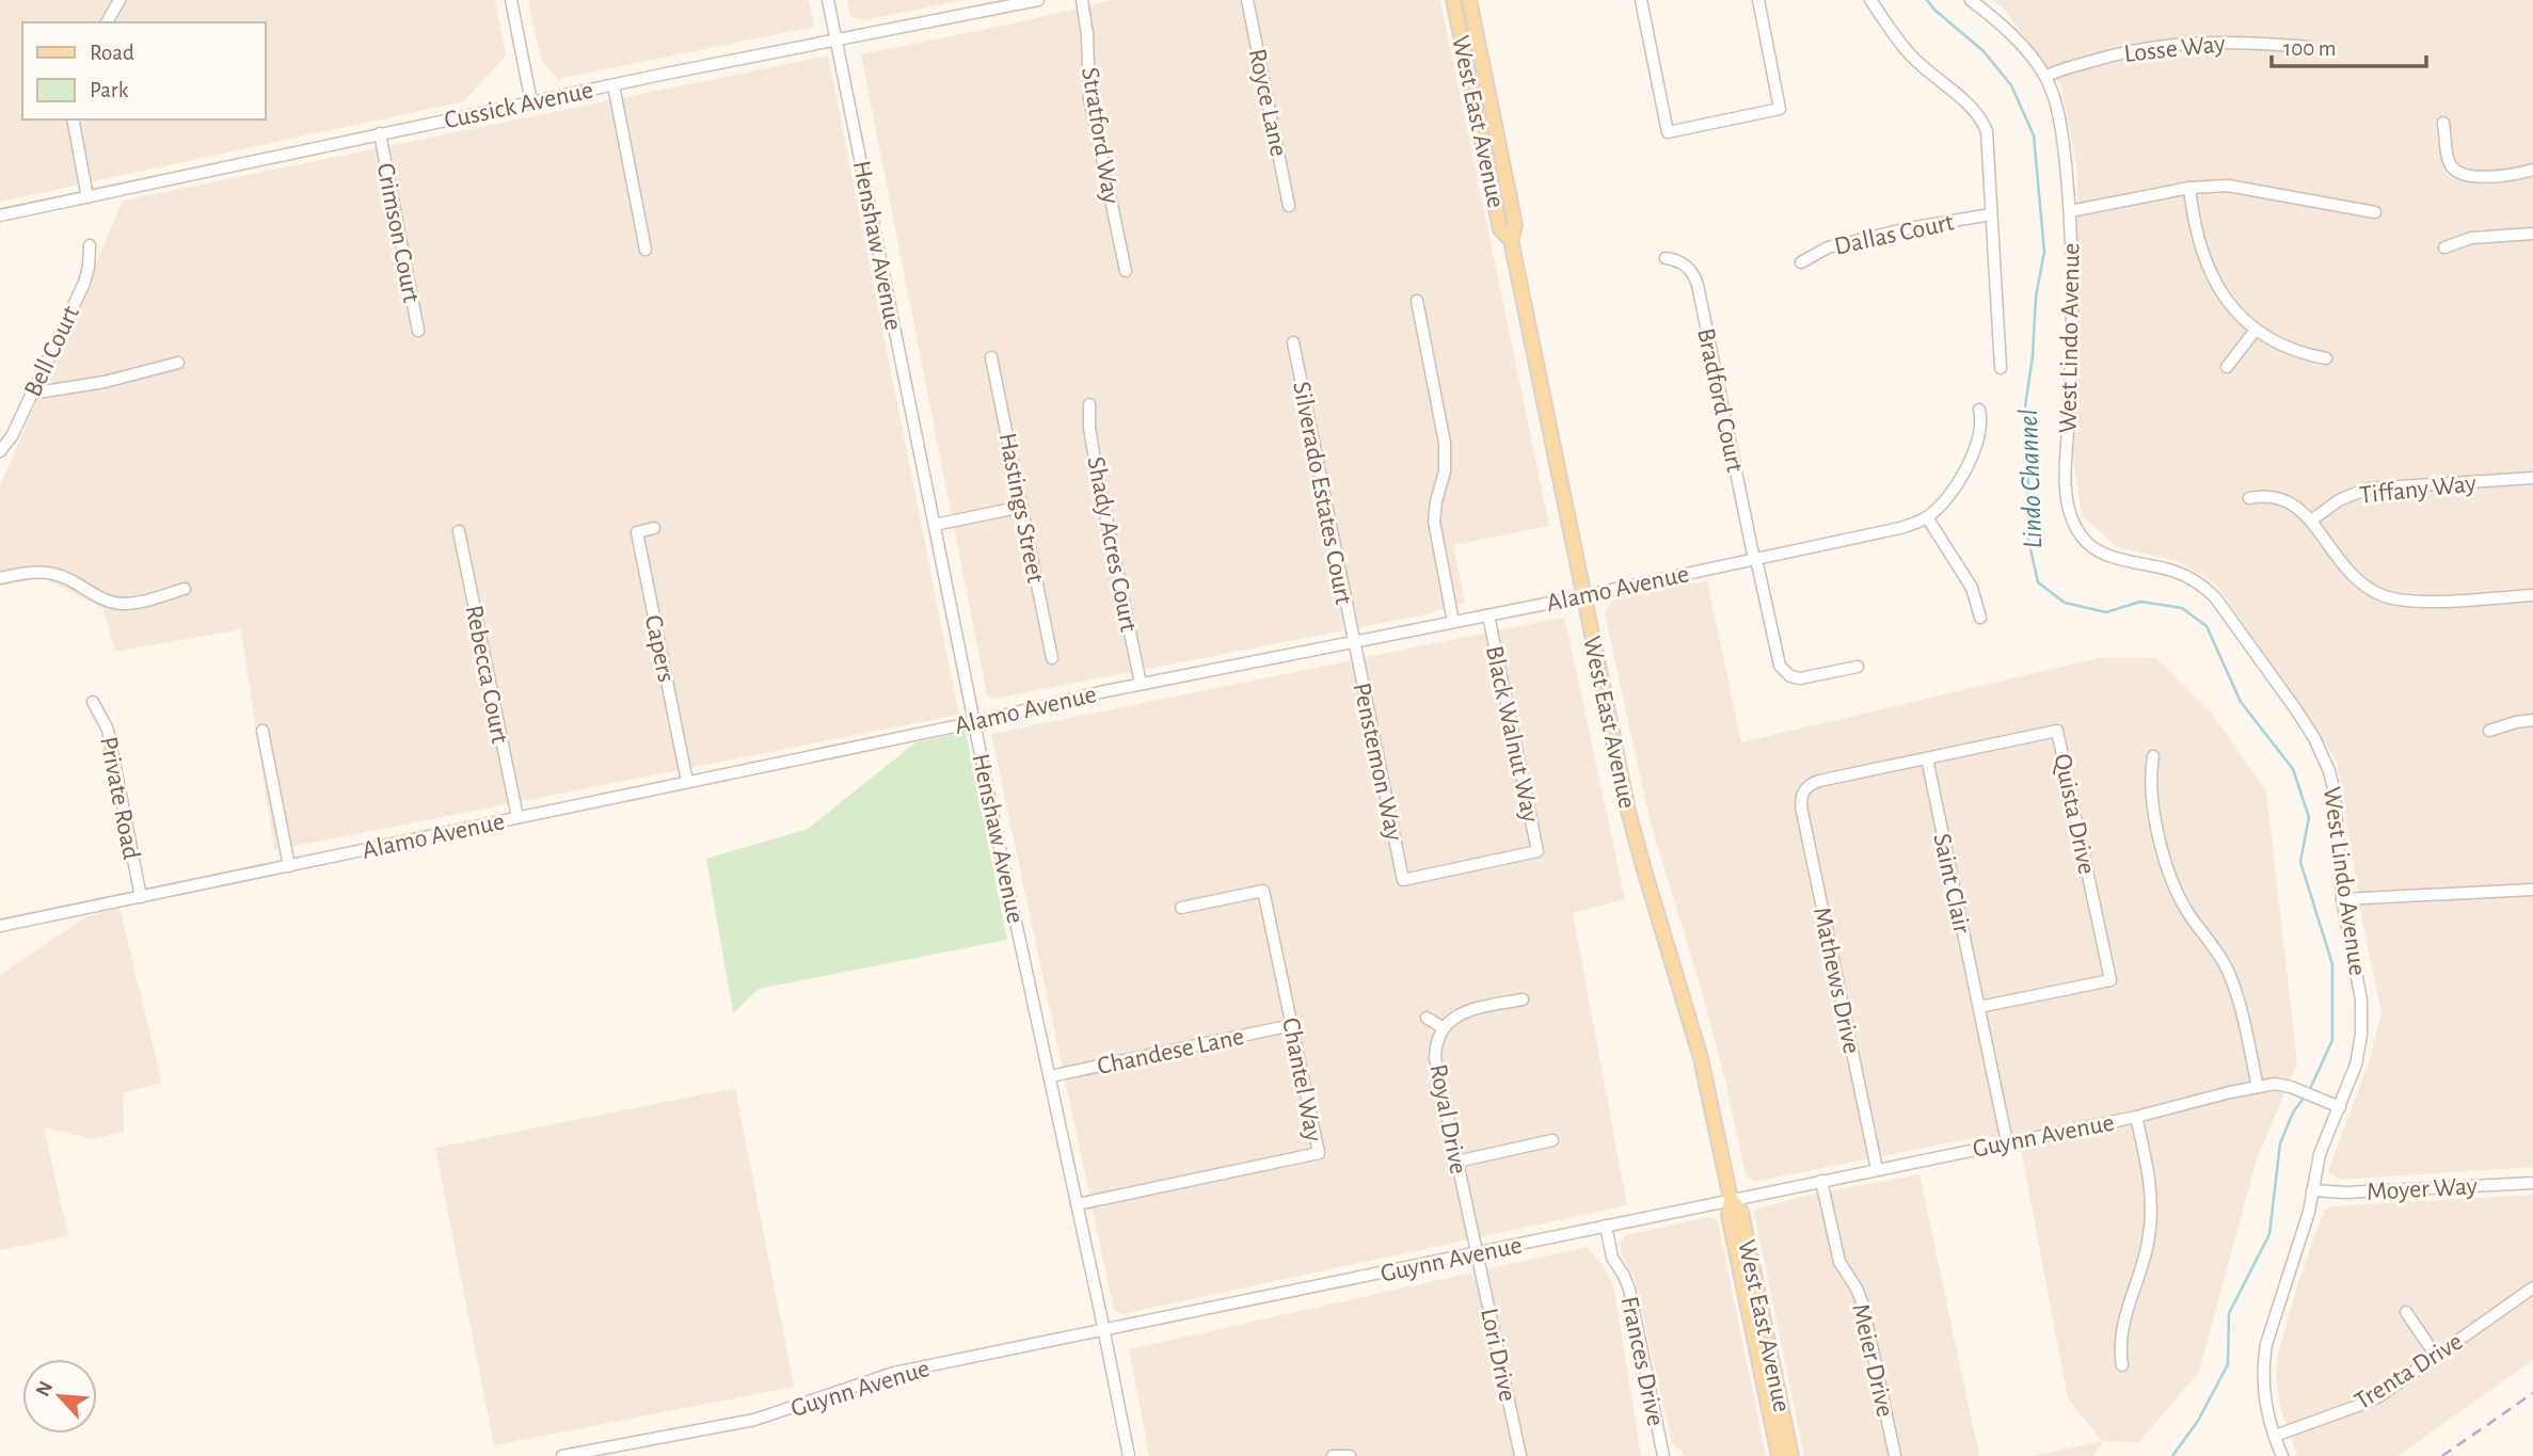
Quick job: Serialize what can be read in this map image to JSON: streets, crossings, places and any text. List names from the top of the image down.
{
  "streets": {
    "main road": ["West East Avenue"],
    "street": [
      "Losse Way",
      "Royce Lane",
      "Cussick Avenue",
      "Stratford Way",
      "Crimson Court",
      "Dallas Court",
      "Henshaw Avenue",
      "West Lindo Avenue",
      "Bell Court",
      "Bradford Court",
      "Tiffany Way",
      "Silverado Estates Court",
      "Hastings Street",
      "Shady Acres Court",
      "Alamo Avenue",
      "Capers",
      "Rebecca Court",
      "Black Walnut Way",
      "Penstemon Way",
      "Private Road",
      "Quista Drive",
      "Saint Clair",
      "Mathews Drive",
      "Chandese Lane",
      "Chantel Way",
      "Royal Drive",
      "Guynn Avenue",
      "Moyer Way",
      "Lori Drive",
      "Meier Drive",
      "Frances Drive",
      "Trenta Drive"
    ]
  },
  "crossings": [
    ["Losse Way", "West Lindo Avenue"],
    ["Cussick Avenue", "Crimson Court"],
    ["Cussick Avenue", "Henshaw Avenue"],
    ["West East Avenue", "Alamo Avenue"],
    ["West East Avenue", "Guynn Avenue"],
    ["Henshaw Avenue", "Alamo Avenue"],
    ["Henshaw Avenue", "Chandese Lane"],
    ["Henshaw Avenue", "Chantel Way"],
    ["Henshaw Avenue", "Guynn Avenue"],
    ["West Lindo Avenue", "Guynn Avenue"],
    ["West Lindo Avenue", "Moyer Way"],
    ["West Lindo Avenue", "Trenta Drive"],
    ["Bradford Court", "Alamo Avenue"],
    ["Silverado Estates Court", "Alamo Avenue"],
    ["Silverado Estates Court", "Penstemon Way"],
    ["Shady Acres Court", "Alamo Avenue"],
    ["Alamo Avenue", "Capers"],
    ["Alamo Avenue", "Rebecca Court"],
    ["Alamo Avenue", "Black Walnut Way"],
    ["Alamo Avenue", "Penstemon Way"],
    ["Alamo Avenue", "Private Road"],
    ["Black Walnut Way", "Penstemon Way"],
    ["Quista Drive", "Saint Clair"],
    ["Quista Drive", "Mathews Drive"],
    ["Saint Clair", "Guynn Avenue"],
    ["Mathews Drive", "Guynn Avenue"],
    ["Chandese Lane", "Chantel Way"],
    ["Royal Drive", "Guynn Avenue"],
    ["Royal Drive", "Lori Drive"],
    ["Guynn Avenue", "Lori Drive"],
    ["Guynn Avenue", "Meier Drive"],
    ["Guynn Avenue", "Frances Drive"]
  ],
  "water": ["Lindo Channel"],
  "legend": ["Road", "Park"],
  "scale_bar": "100 m",
  "north": "top left"
}
